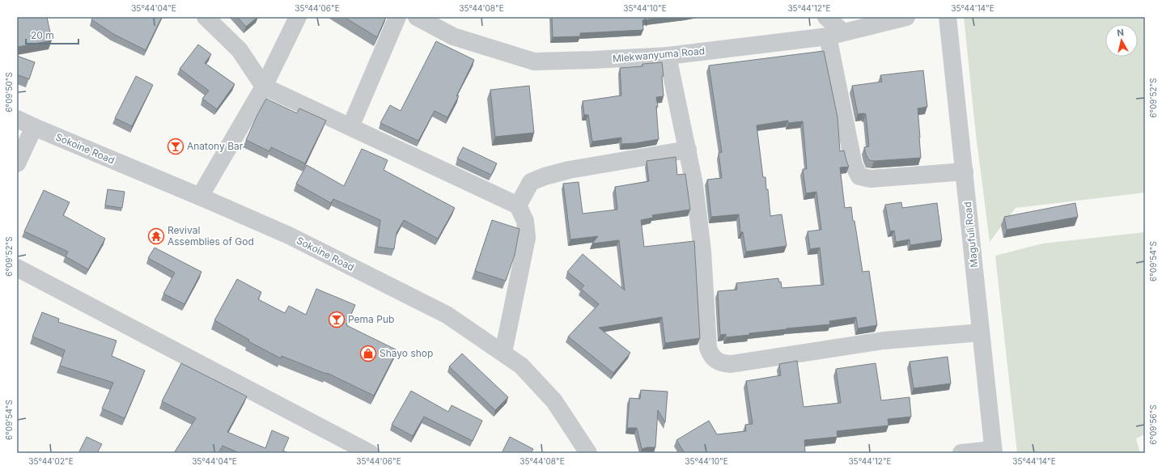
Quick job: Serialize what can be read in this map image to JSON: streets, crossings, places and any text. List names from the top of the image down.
{
  "streets": {
    "street": ["Mlekwanyuma Road", "Sokoine Road", "Magufuli Road"]
  },
  "places": {
    "bar": ["Anatony Bar", "Pema Pub"],
    "temple": ["Revival Assemblies of God"],
    "shop": ["Shayo shop"]
  },
  "scale_bar": "20 m",
  "north": "top",
  "coordinates": [
    "35°44'04\"E",
    "35°44'06\"E",
    "35°44'08\"E",
    "35°44'10\"E",
    "35°44'12\"E",
    "35°44'14\"E",
    "6°09'50\"S",
    "6°09'52\"S",
    "6°09'54\"S",
    "6°09'56\"S",
    "35°44'02\"E"
  ]
}
